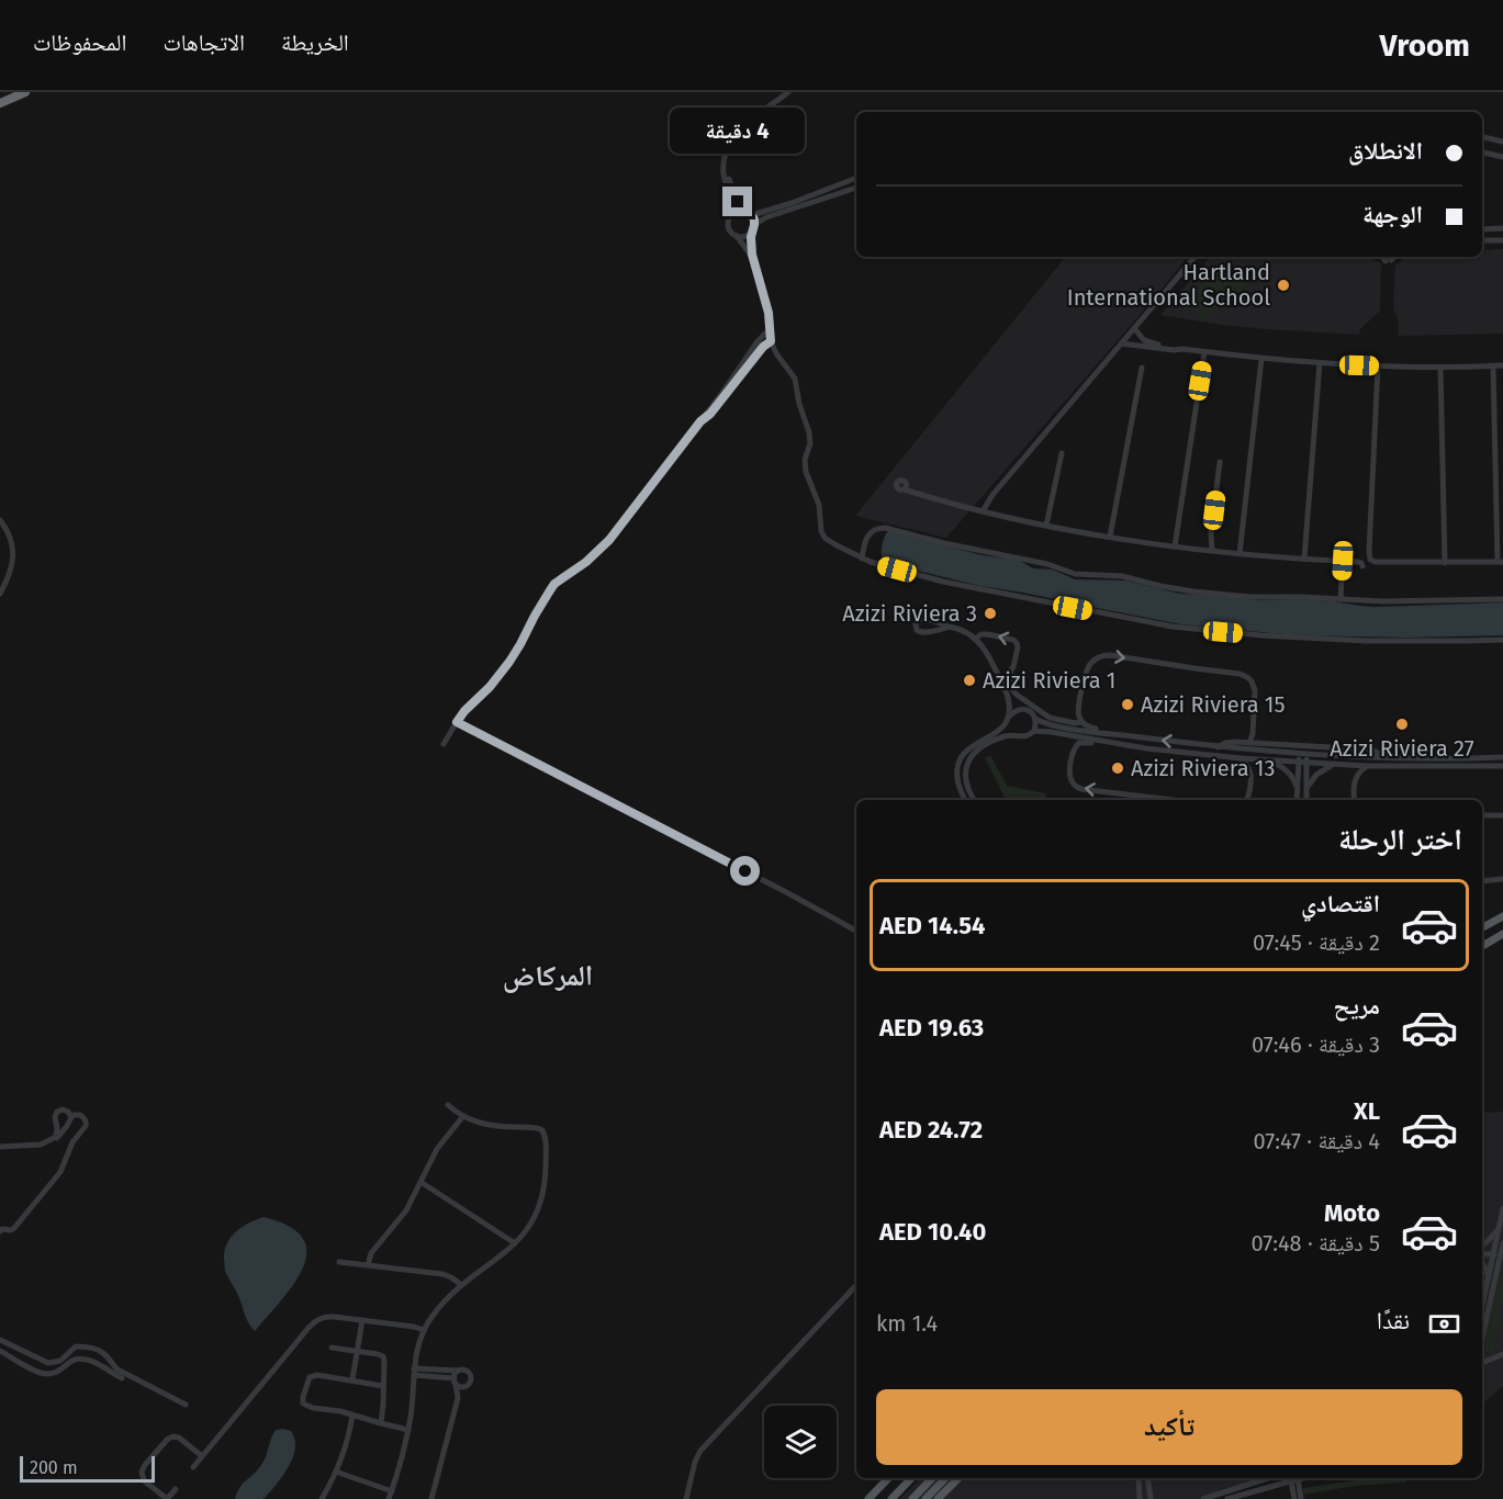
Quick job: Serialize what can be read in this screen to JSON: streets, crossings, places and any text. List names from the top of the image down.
{
  "districts": ["المركاض"],
  "places": [
    "Hartland International School",
    "Azizi Riviera 3",
    "Azizi Riviera 1",
    "Azizi Riviera 15",
    "Azizi Riviera 27",
    "Azizi Riviera 13"
  ],
  "scale_bar": "200 m",
  "page": {
    "header": "Vroom",
    "nav": ["الخريطة", "الاتجاهات", "المحفوظات"],
    "bubble": "4 دقيقة",
    "banner": ["الانطلاق", "الوجهة"],
    "heading": "اختر الرحلة",
    "list": [
      {
        "name": "اقتصادي",
        "note": "2 دقيقة · 07:45",
        "value": "AED 14.54"
      },
      {
        "name": "مريح",
        "note": "3 دقيقة · 07:46",
        "value": "AED 19.63"
      },
      {
        "name": "XL",
        "note": "4 دقيقة · 07:47",
        "value": "AED 24.72"
      },
      {
        "name": "Moto",
        "note": "5 دقيقة · 07:48",
        "value": "AED 10.40"
      }
    ],
    "pay": ["نقدًا", "1.4 km"],
    "buttons": "تأكيد",
    "scale": "200 m"
  }
}
